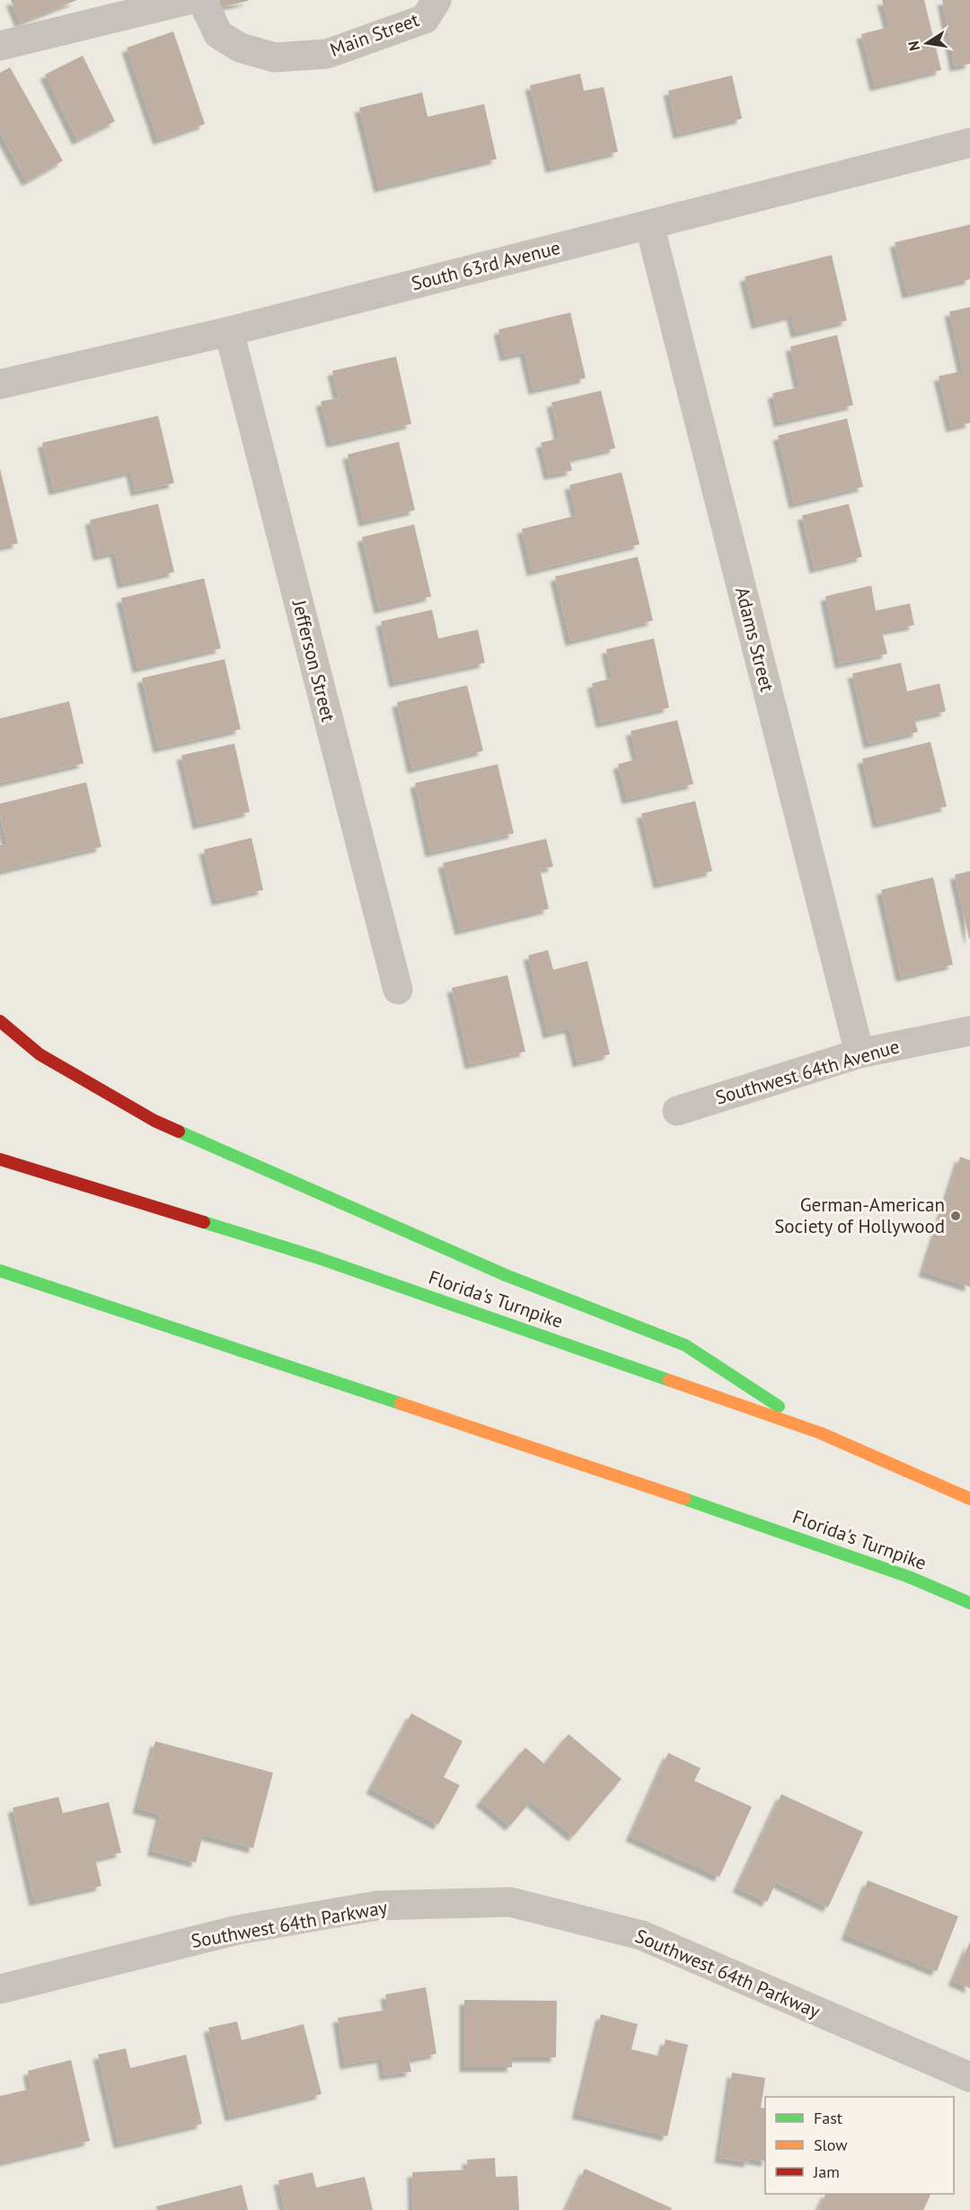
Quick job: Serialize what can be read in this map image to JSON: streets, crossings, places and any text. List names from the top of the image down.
{
  "streets": {
    "highway": ["Florida's Turnpike"],
    "street": [
      "Main Street",
      "South 63rd Avenue",
      "Adams Street",
      "Jefferson Street",
      "Southwest 64th Avenue",
      "Southwest 64th Parkway"
    ]
  },
  "crossings": [
    ["South 63rd Avenue", "Adams Street"],
    ["South 63rd Avenue", "Jefferson Street"],
    ["Adams Street", "Southwest 64th Avenue"]
  ],
  "places": ["German-American Society of Hollywood"],
  "legend": ["Fast", "Slow", "Jam"],
  "north": "left"
}
